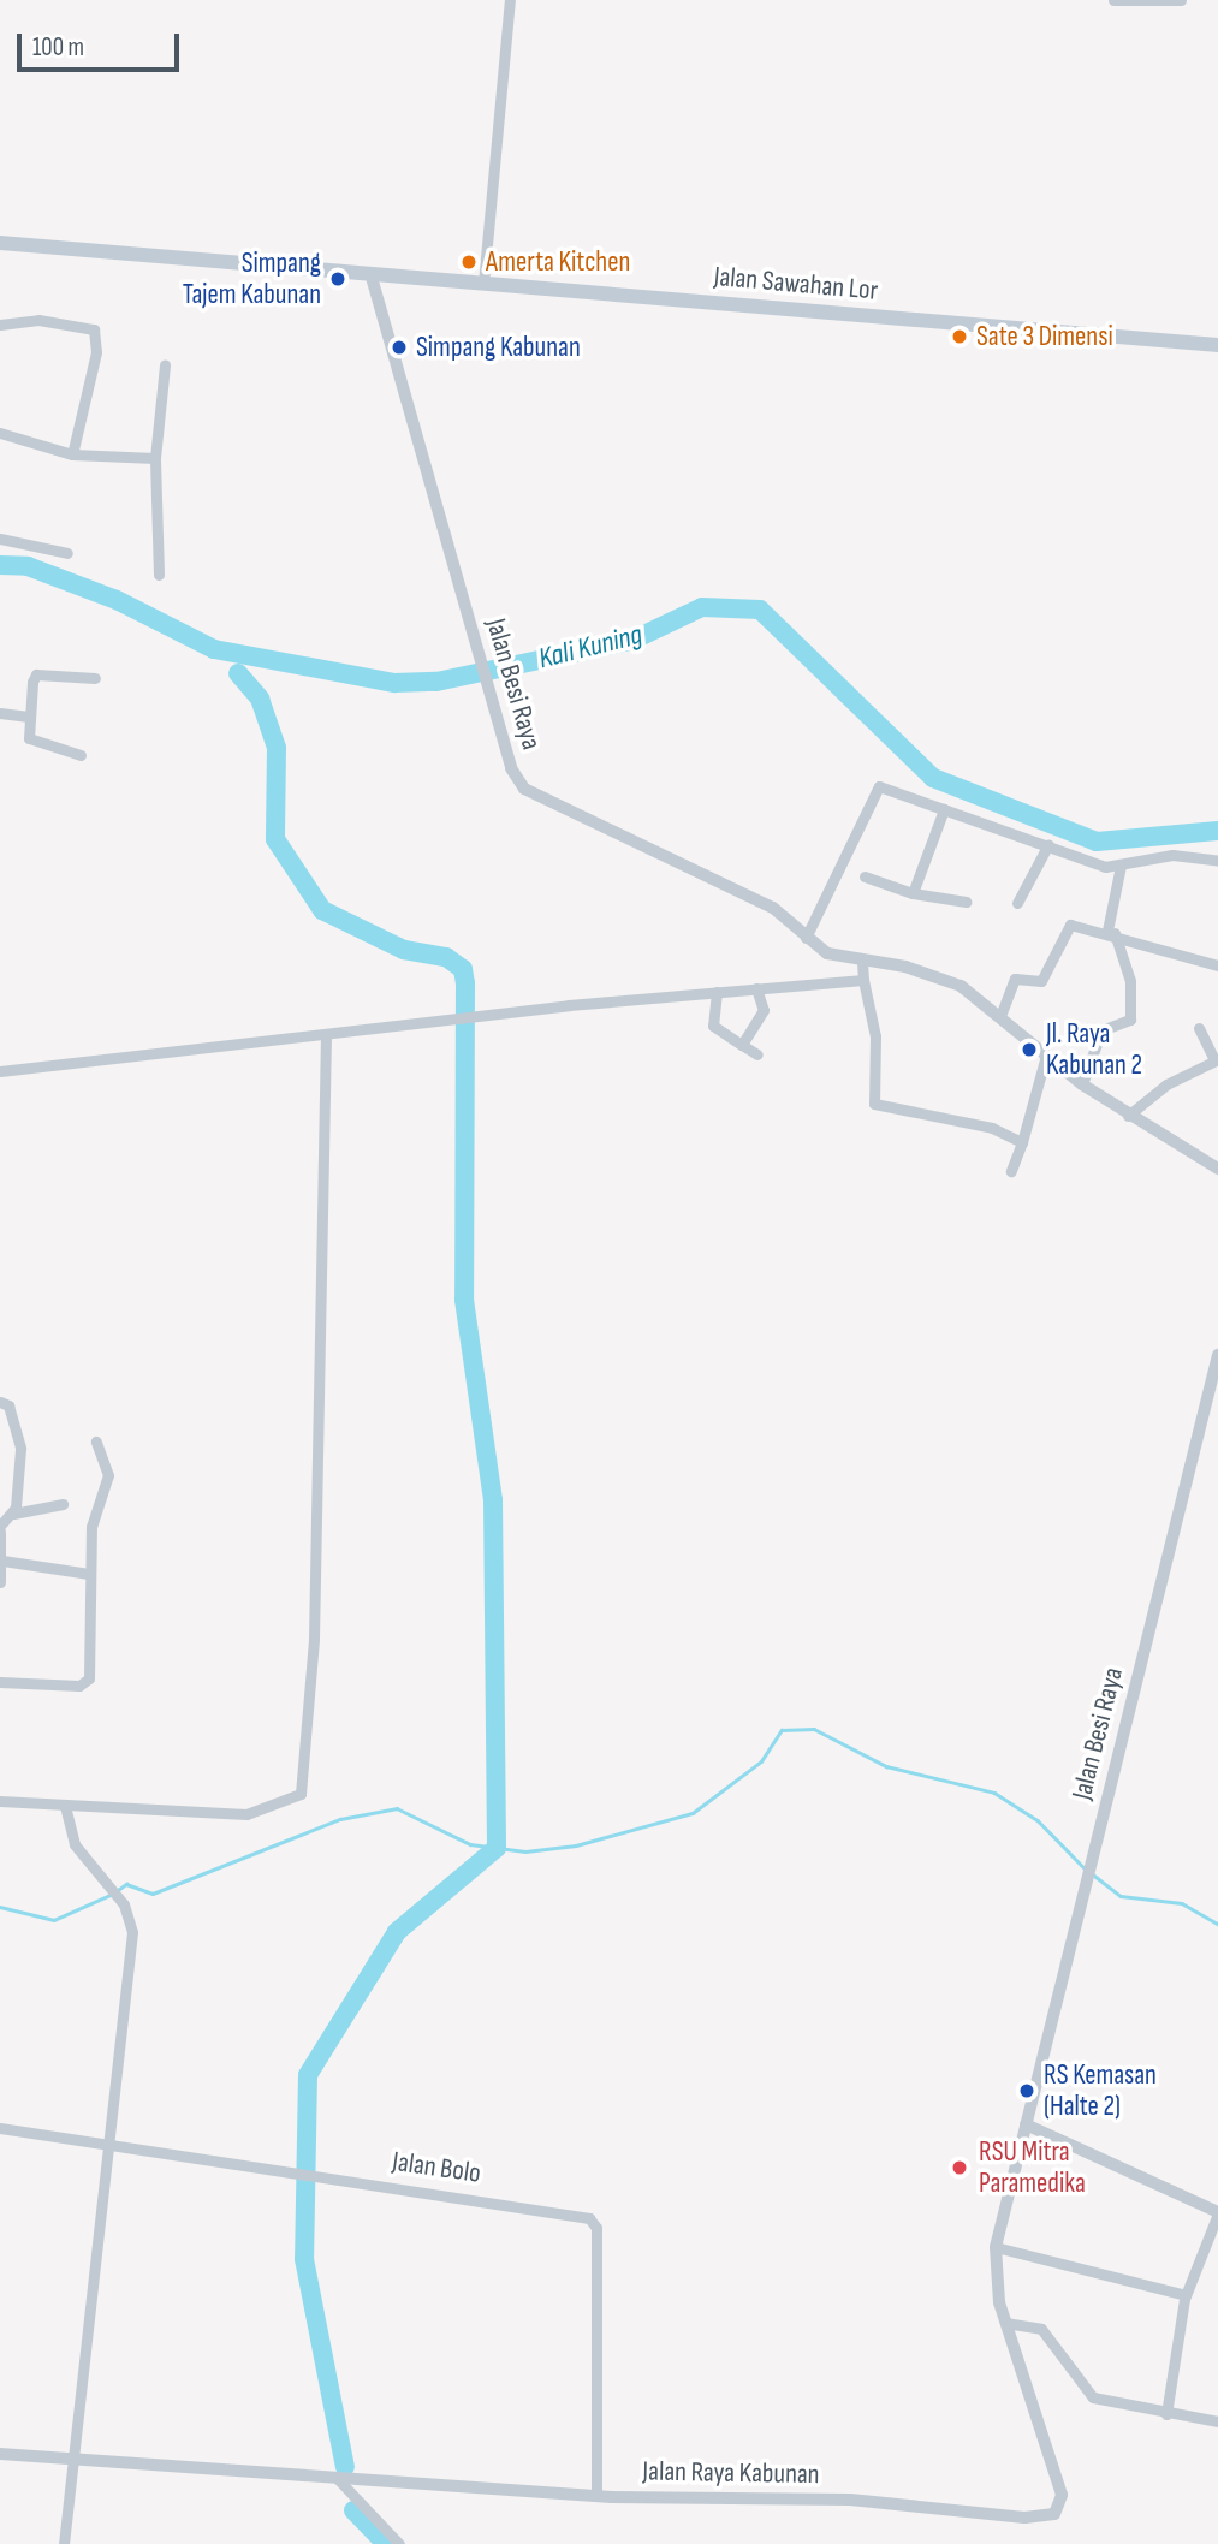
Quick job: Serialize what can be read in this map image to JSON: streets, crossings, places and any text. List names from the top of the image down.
{
  "streets": {
    "main road": ["Jalan Sawahan Lor"],
    "street": ["Jalan Besi Raya", "Jalan Bolo", "Jalan Raya Kabunan"]
  },
  "crossings": [
    ["Jalan Sawahan Lor", "Jalan Besi Raya"],
    ["Jalan Besi Raya", "Jalan Raya Kabunan"],
    ["Jalan Bolo", "Jalan Raya Kabunan"]
  ],
  "water": ["Kali Kuning"],
  "places": [
    "Amerta Kitchen",
    "Simpang Tajem Kabunan",
    "Sate 3 Dimensi",
    "Simpang Kabunan",
    "Jl. Raya Kabunan 2",
    "RS Kemasan (Halte 2)",
    "RSU Mitra Paramedika"
  ],
  "scale_bar": "100 m"
}
